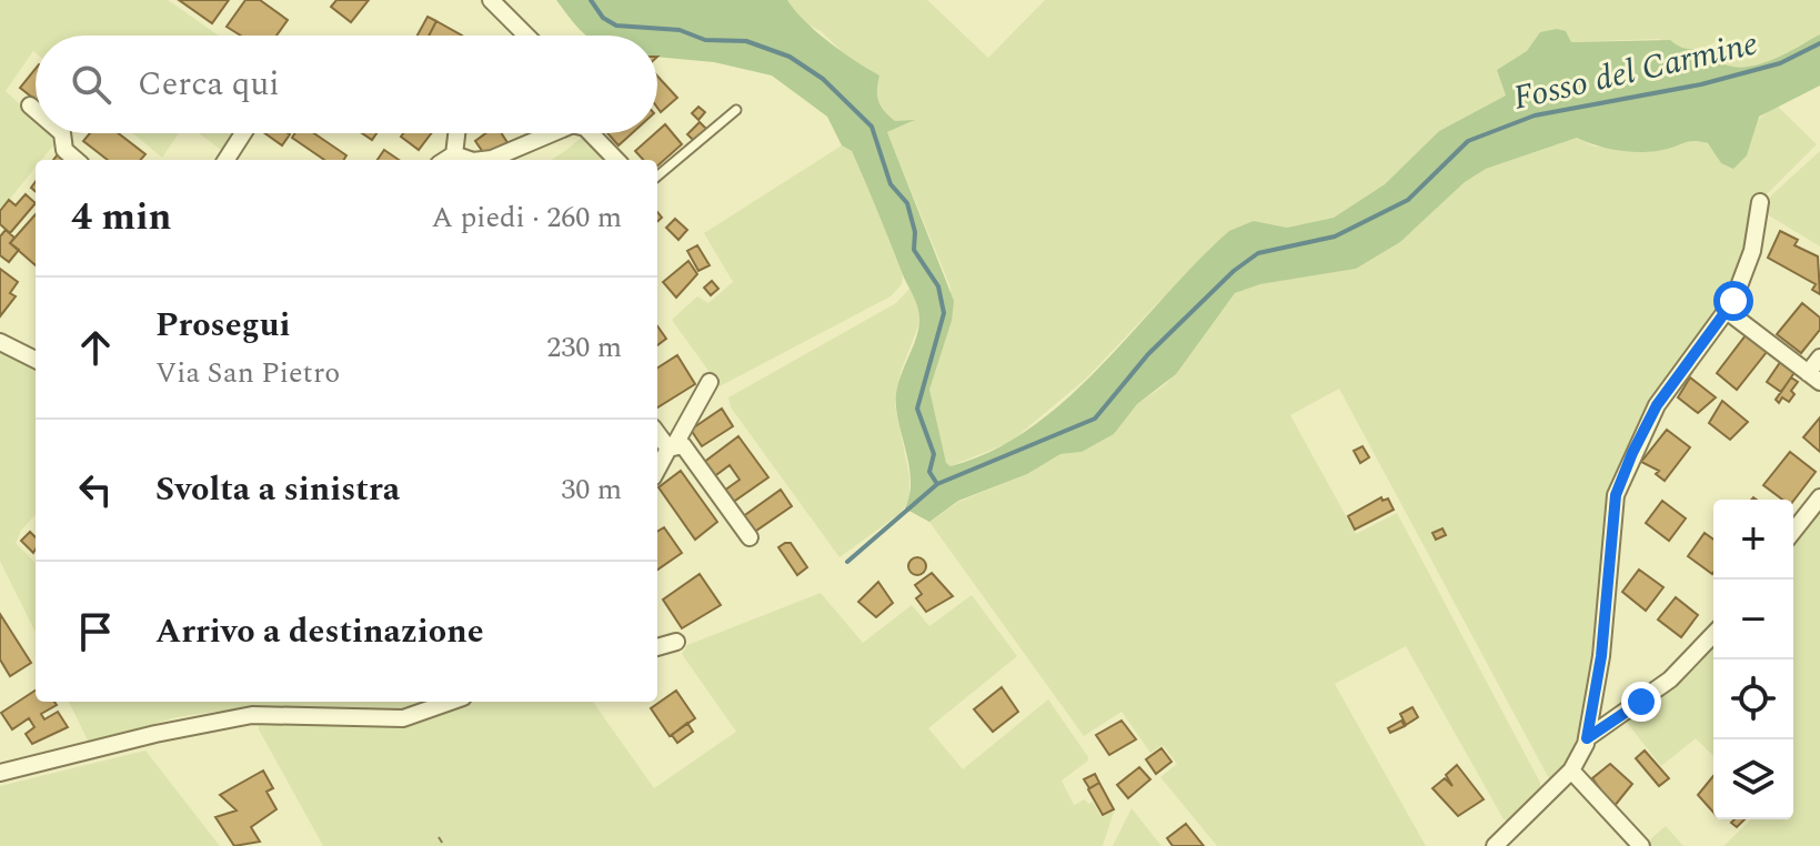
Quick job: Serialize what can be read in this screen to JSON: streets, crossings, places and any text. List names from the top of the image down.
{
  "water": ["Fosso del Carmine"],
  "page": {
    "search": "Cerca qui",
    "heading": ["4 min", "A piedi · 260 m"],
    "list": [
      ["Prosegui", "Via San Pietro", "230 m"],
      ["Svolta a sinistra", "30 m"],
      "Arrivo a destinazione"
    ],
    "map_buttons": ["+", "−"]
  }
}
